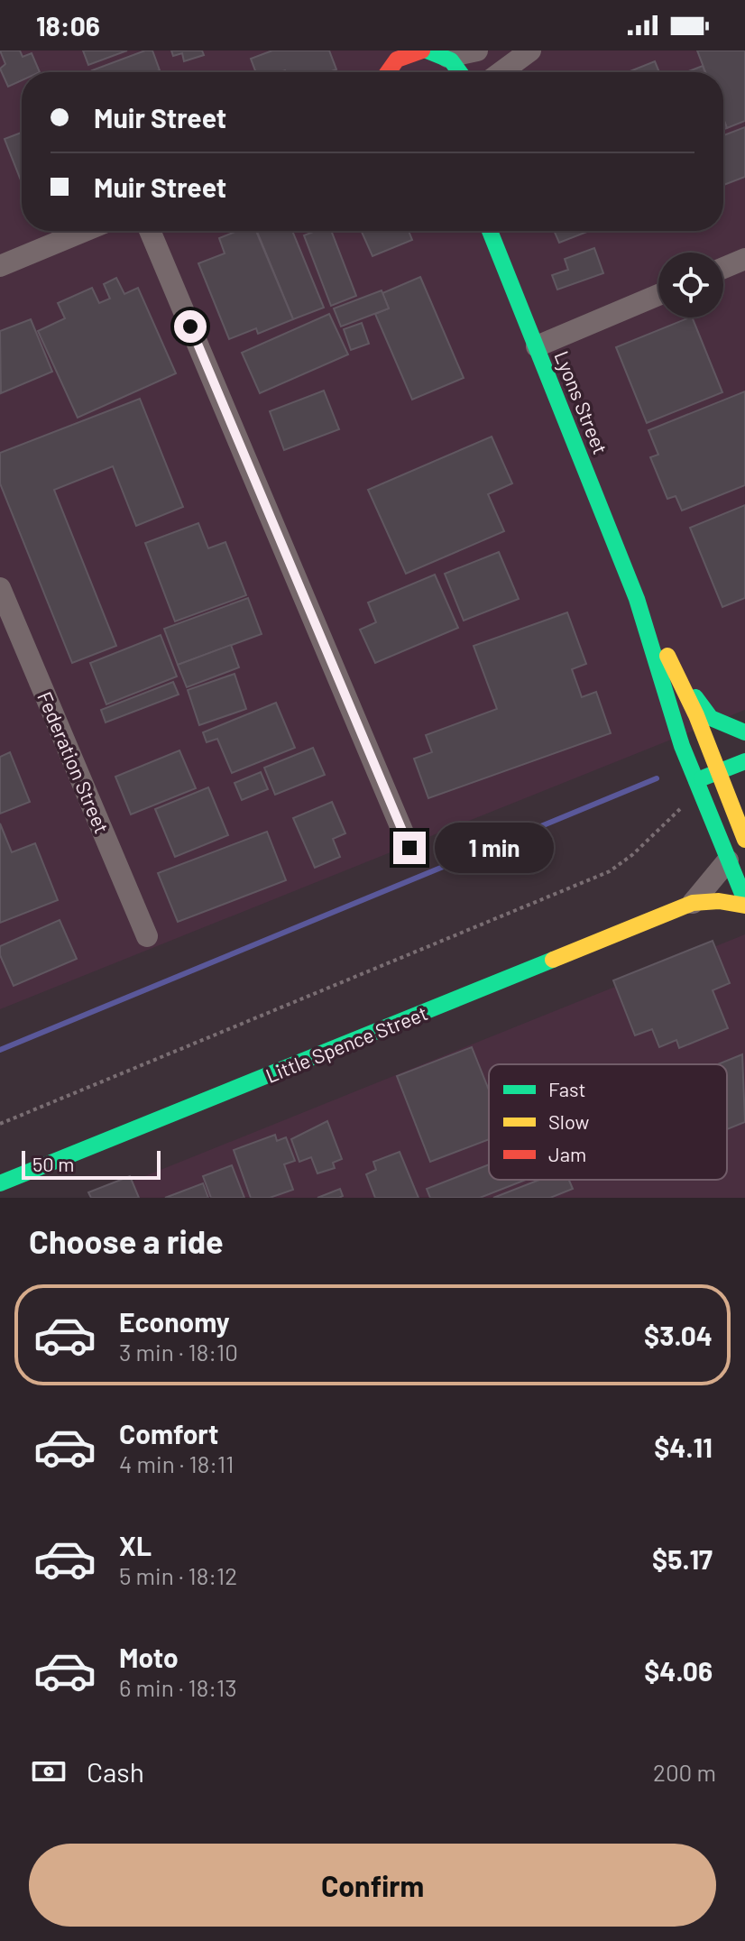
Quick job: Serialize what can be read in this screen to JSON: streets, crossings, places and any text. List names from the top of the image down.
{
  "streets": {
    "street": ["Lyons Street", "Federation Street", "Little Spence Street"]
  },
  "crossings": [
    ["Lyons Street", "Little Spence Street"]
  ],
  "legend": ["Fast", "Slow", "Jam"],
  "scale_bar": "50 m",
  "page": {
    "status": "18:06",
    "banner": ["Muir Street", "Muir Street"],
    "bubble": "1 min",
    "scale": "50 m",
    "heading": "Choose a ride",
    "list": [
      {
        "name": "Economy",
        "note": "3 min · 18:10",
        "value": "$3.04"
      },
      {
        "name": "Comfort",
        "note": "4 min · 18:11",
        "value": "$4.11"
      },
      {
        "name": "XL",
        "note": "5 min · 18:12",
        "value": "$5.17"
      },
      {
        "name": "Moto",
        "note": "6 min · 18:13",
        "value": "$4.06"
      }
    ],
    "pay": ["Cash", "200 m"],
    "buttons": "Confirm"
  }
}
